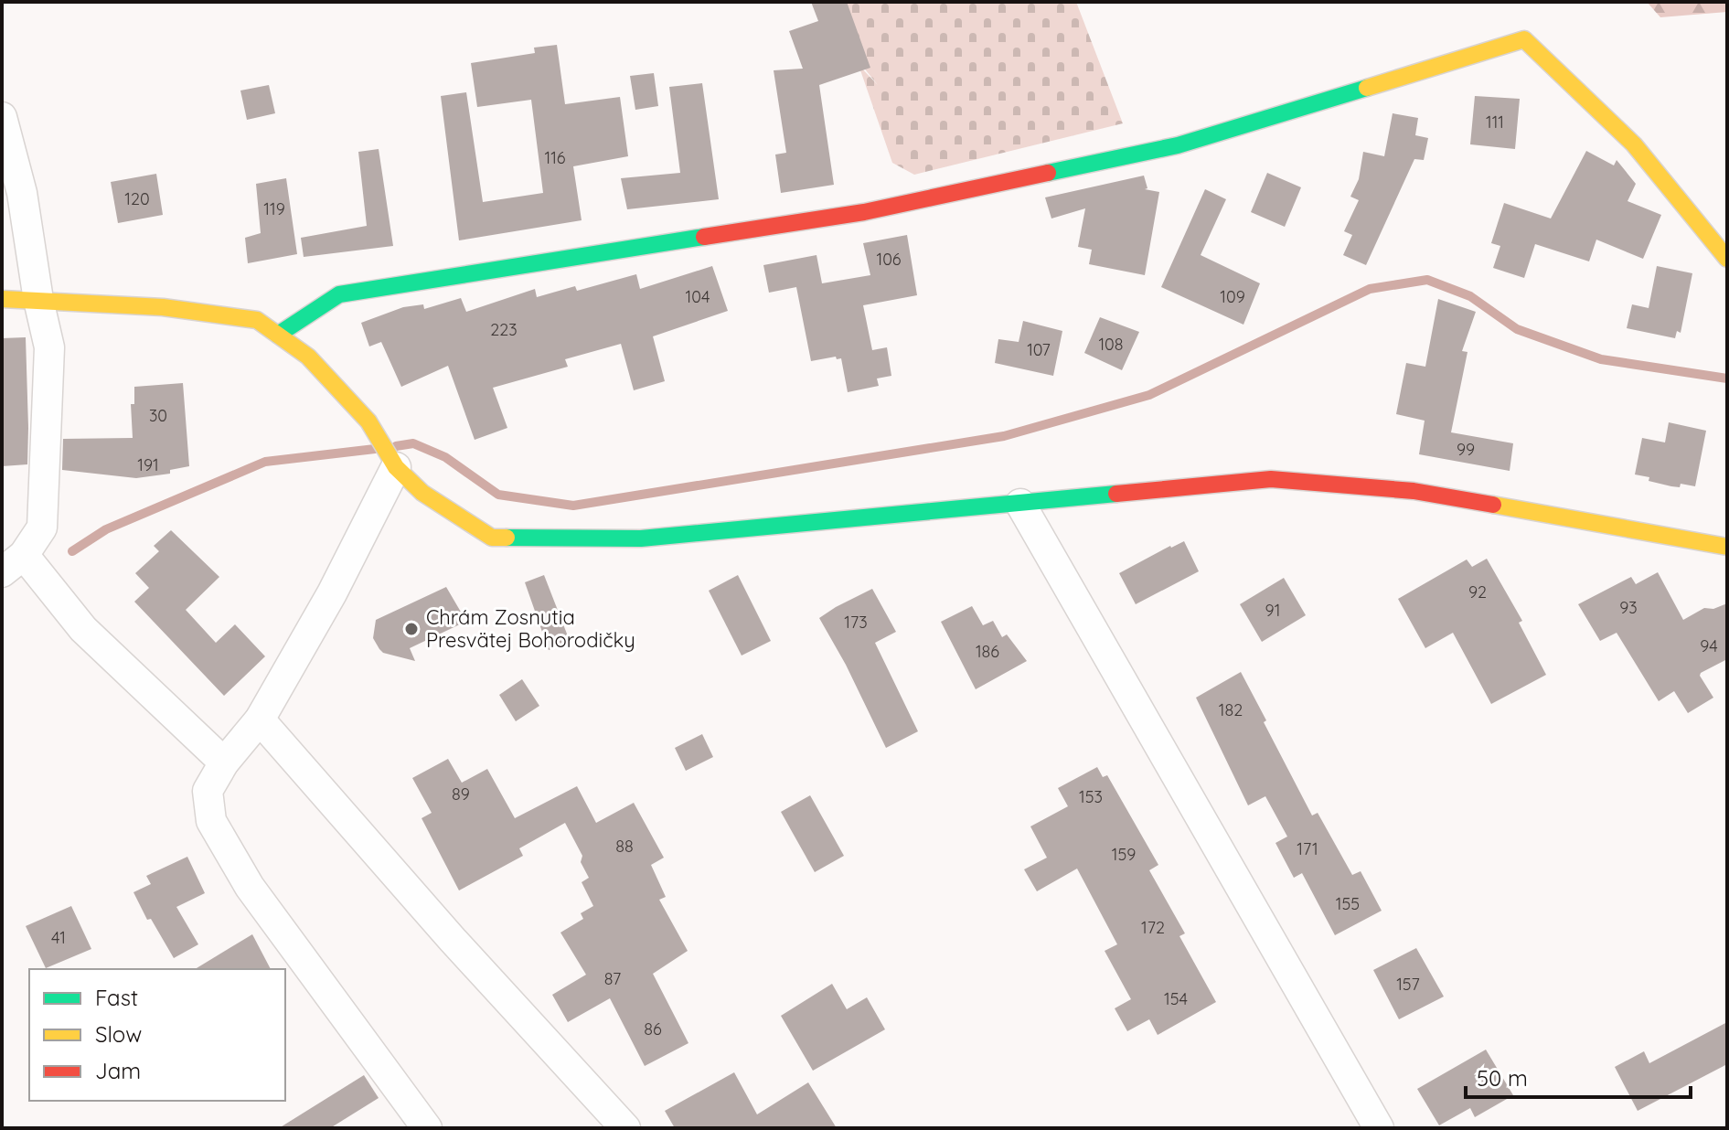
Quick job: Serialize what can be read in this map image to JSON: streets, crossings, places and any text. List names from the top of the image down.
{
  "places": ["Chrám Zosnutia Presvätej Bohorodičky"],
  "house_numbers": [
    "111",
    "116",
    "120",
    "119",
    "106",
    "104",
    "109",
    "223",
    "108",
    "107",
    "30",
    "99",
    "191",
    "92",
    "93",
    "91",
    "173",
    "94",
    "186",
    "182",
    "89",
    "153",
    "88",
    "171",
    "159",
    "155",
    "172",
    "41",
    "87",
    "157",
    "154",
    "86"
  ],
  "legend": ["Fast", "Slow", "Jam"],
  "scale_bar": "50 m"
}
